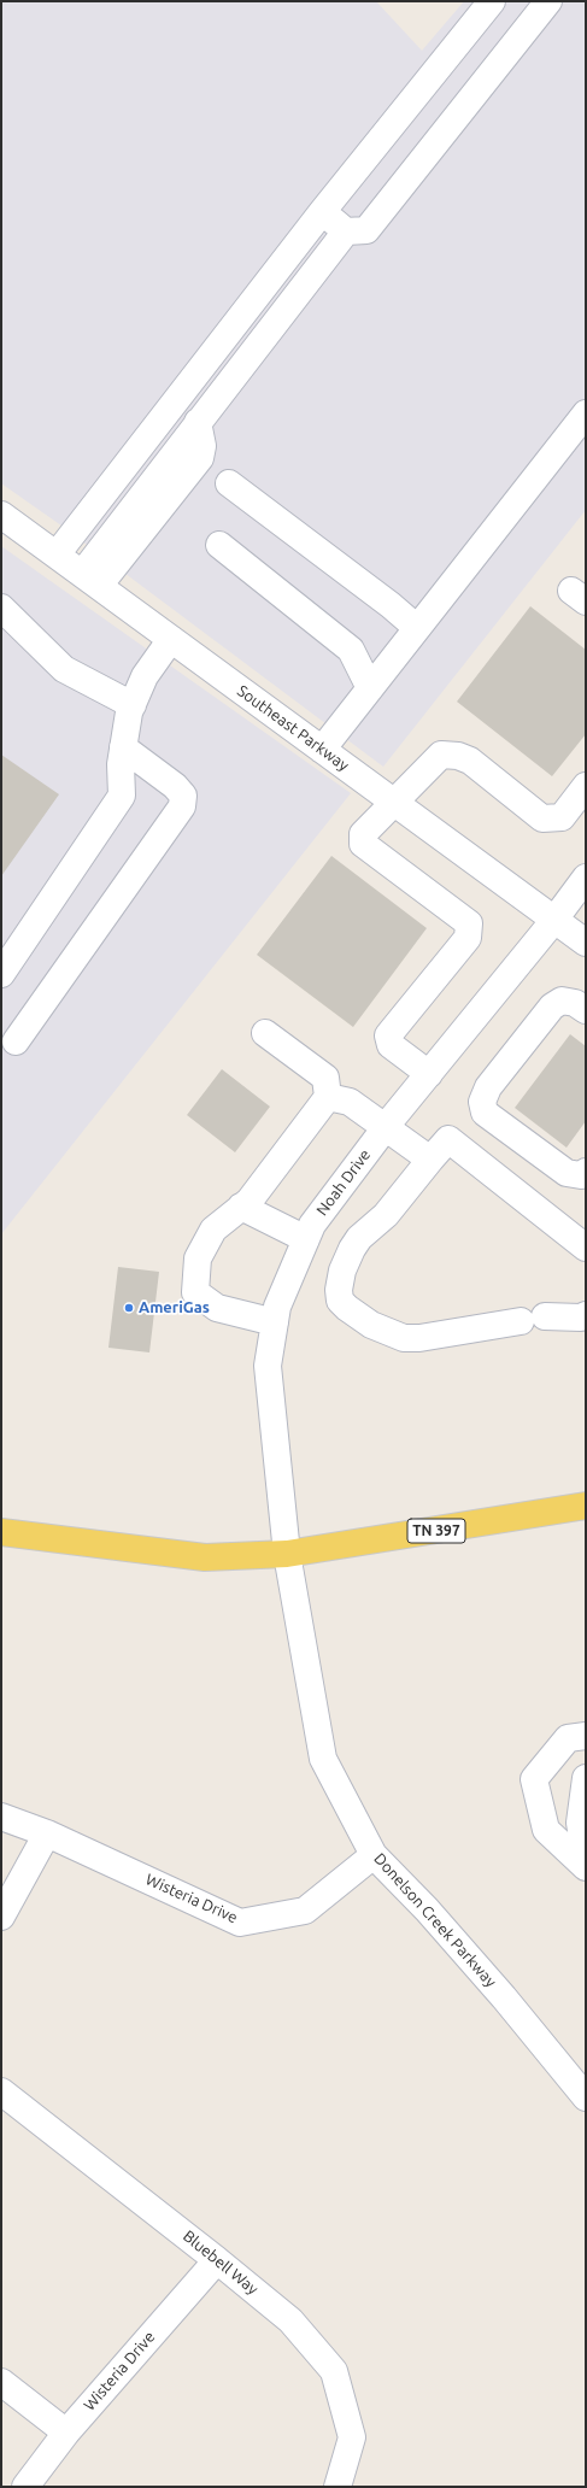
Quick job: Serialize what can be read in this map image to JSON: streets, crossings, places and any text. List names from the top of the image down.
{
  "streets": {
    "main road": ["TN 397"],
    "street": [
      "Southeast Parkway",
      "Noah Drive",
      "Wisteria Drive",
      "Donelson Creek Parkway",
      "Bluebell Way"
    ]
  },
  "crossings": [
    ["Southeast Parkway", "Noah Drive"],
    ["Noah Drive", "TN 397"],
    ["Noah Drive", "Donelson Creek Parkway"],
    ["TN 397", "Donelson Creek Parkway"],
    ["Wisteria Drive", "Donelson Creek Parkway"],
    ["Wisteria Drive", "Bluebell Way"]
  ],
  "places": ["AmeriGas"]
}
